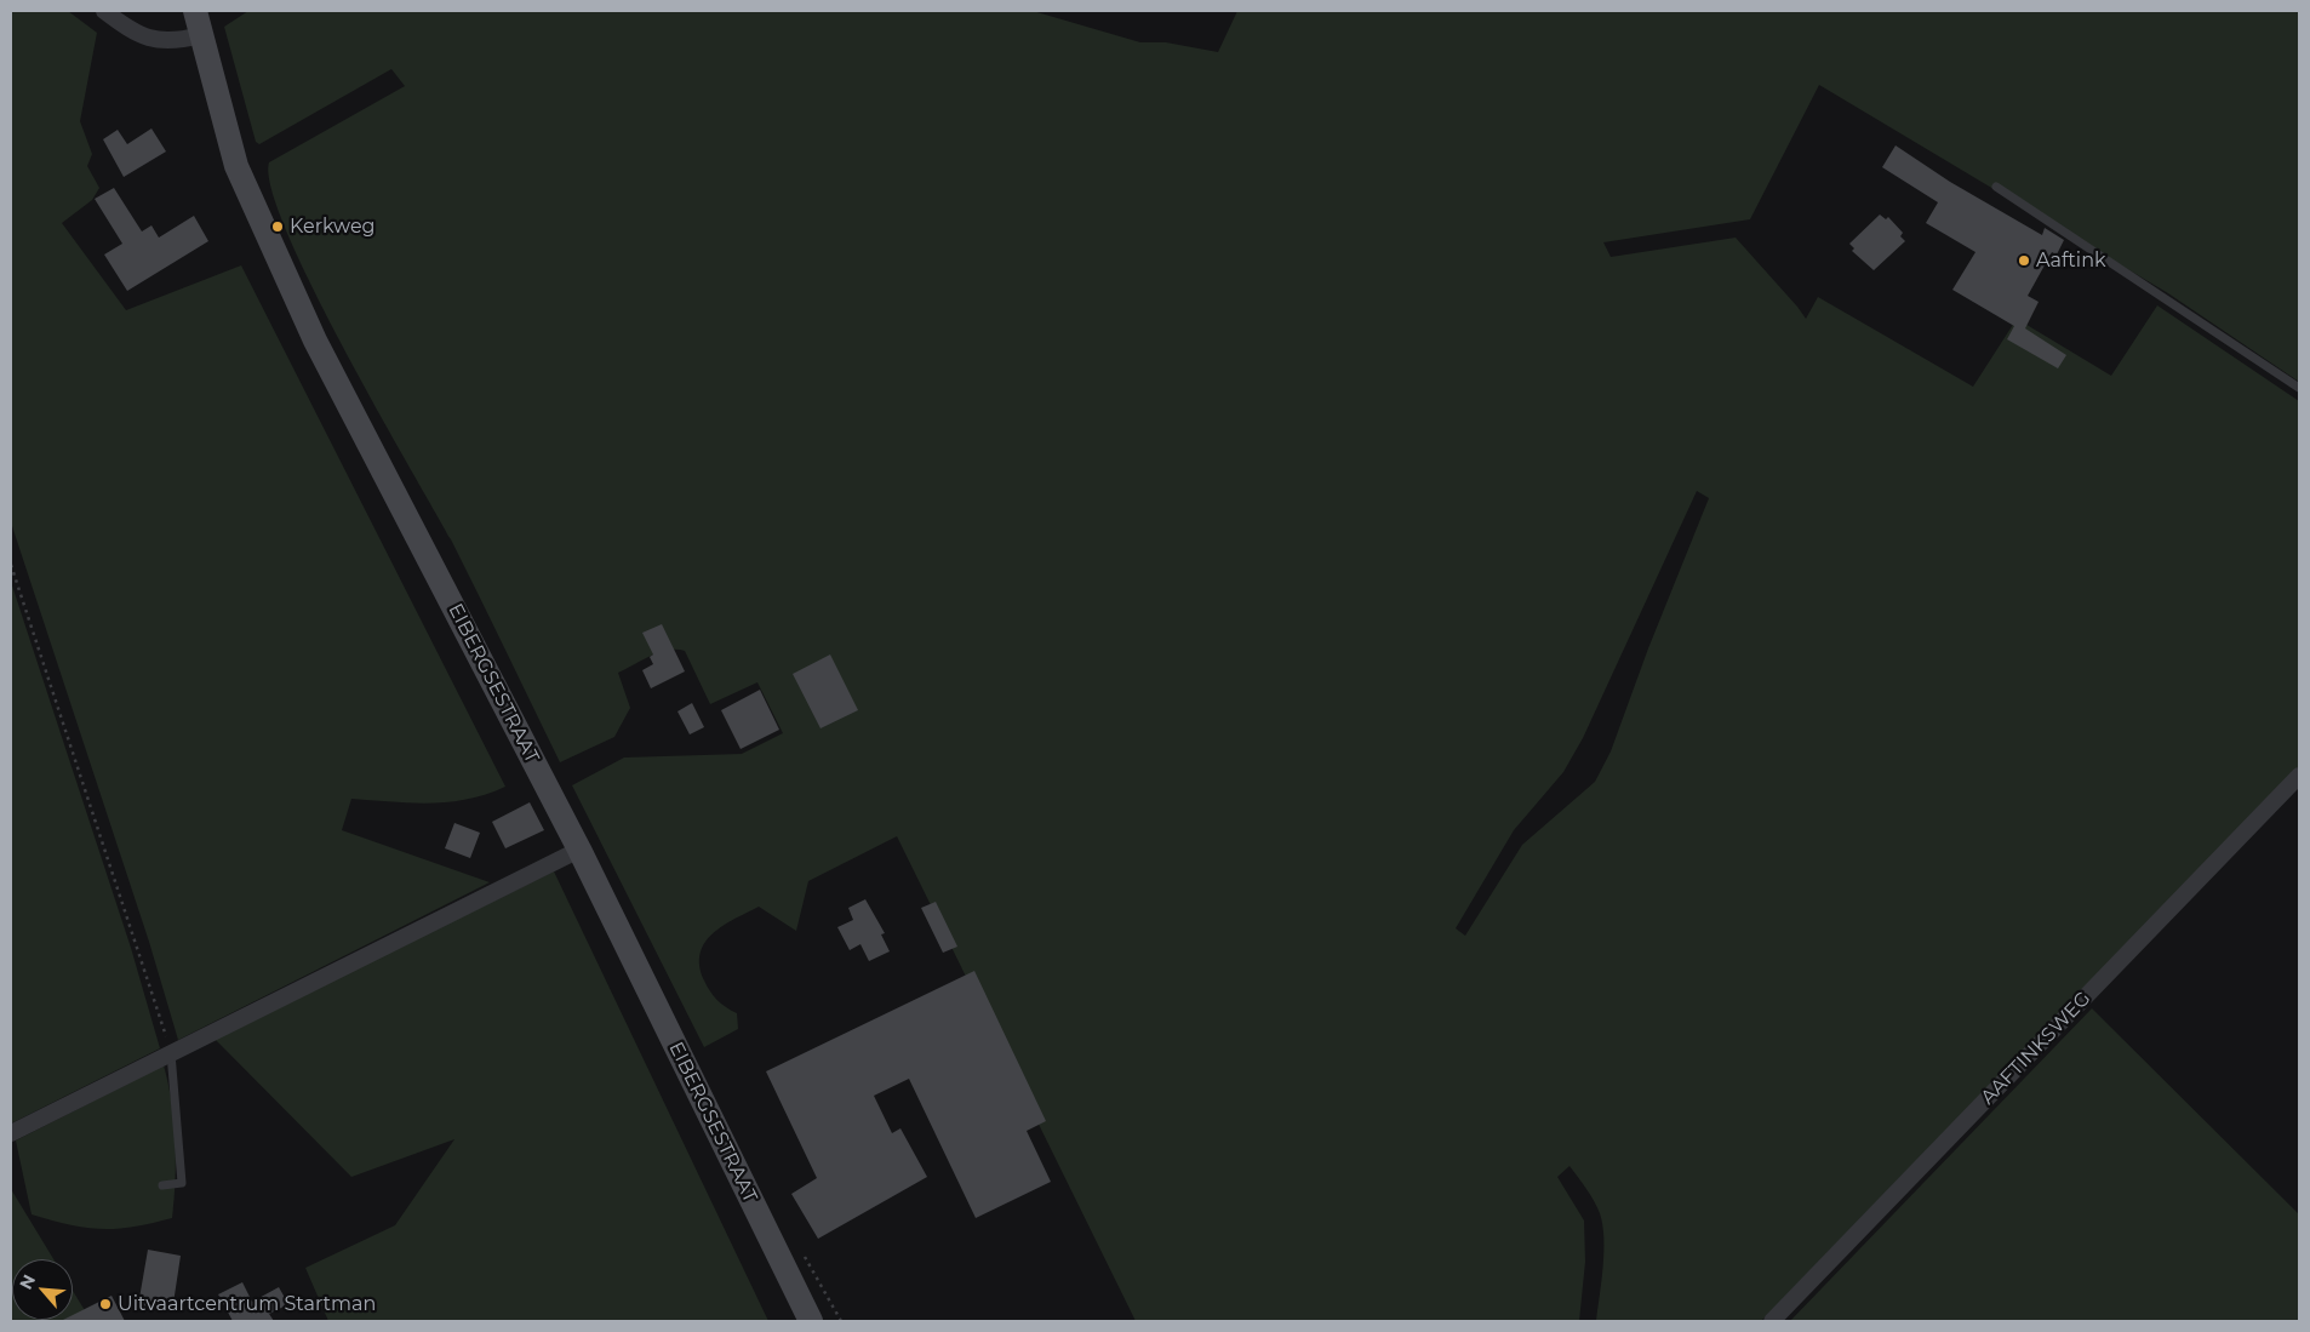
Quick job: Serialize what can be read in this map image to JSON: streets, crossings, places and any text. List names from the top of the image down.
{
  "streets": {
    "main road": ["EIBERGSESTRAAT"],
    "street": ["AAFTINKSWEG"]
  },
  "places": ["Kerkweg", "Aaftink", "Uitvaartcentrum Startman"],
  "north": "top left"
}
